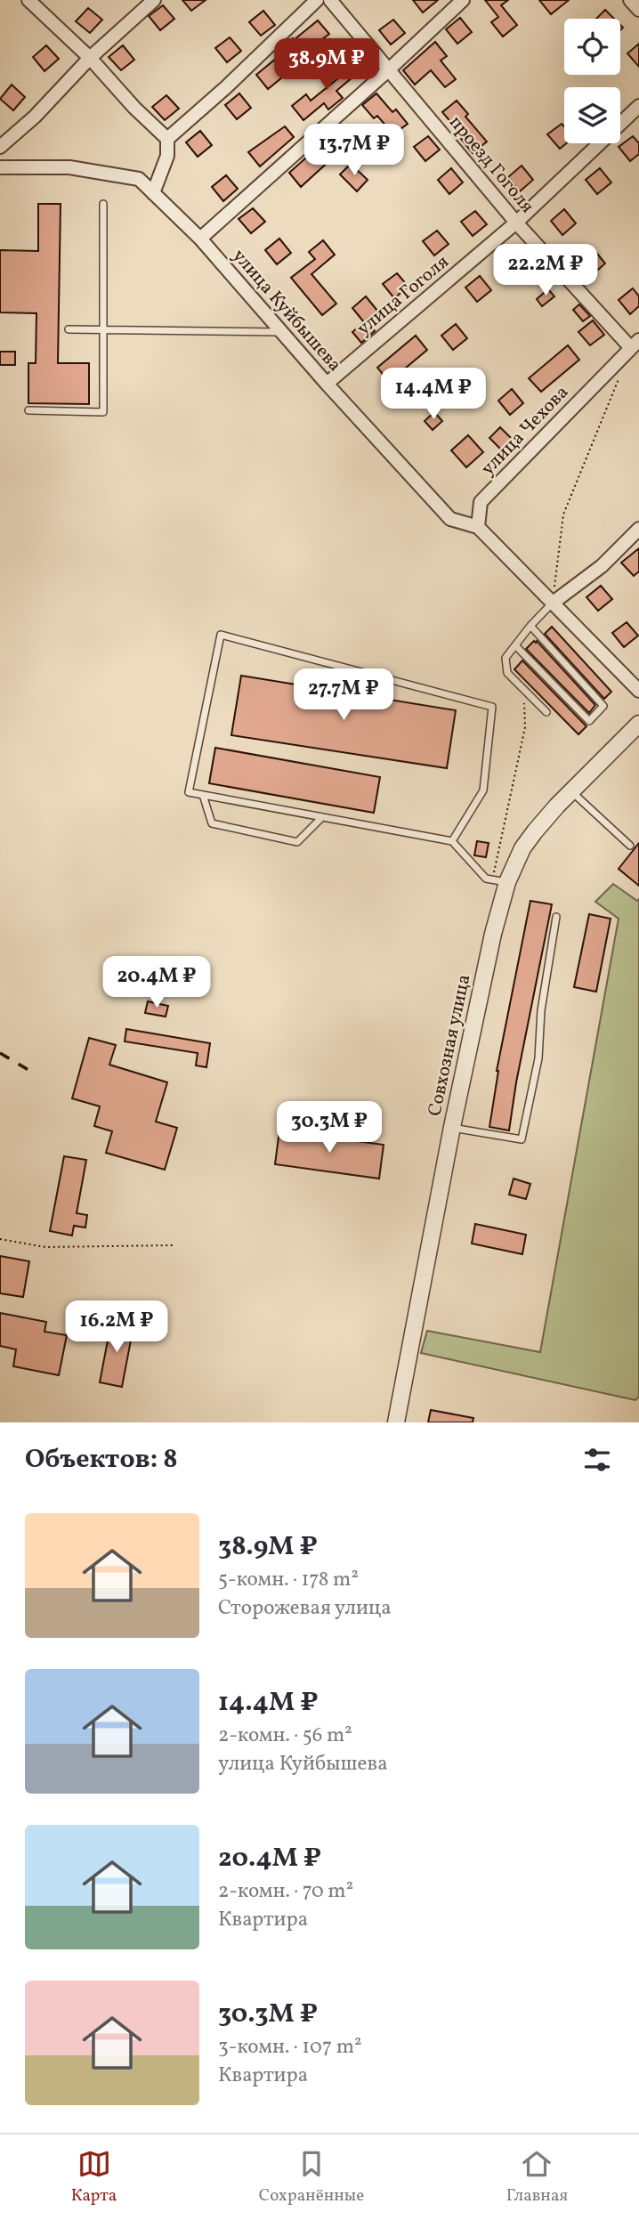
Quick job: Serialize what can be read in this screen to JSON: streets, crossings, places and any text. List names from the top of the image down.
{
  "streets": {
    "street": [
      "проезд Гоголя",
      "улица Гоголя",
      "улица Куйбышева",
      "улица Чехова",
      "Совхозная улица"
    ]
  },
  "crossings": [
    ["проезд Гоголя", "улица Гоголя"],
    ["проезд Гоголя", "улица Чехова"],
    ["улица Гоголя", "улица Куйбышева"],
    ["улица Куйбышева", "улица Чехова"]
  ],
  "page": {
    "price": [
      "38.9M ₽",
      "13.7M ₽",
      "22.2M ₽",
      "14.4M ₽",
      "27.7M ₽",
      "20.4M ₽",
      "30.3M ₽",
      "16.2M ₽"
    ],
    "heading": "Объектов: 8",
    "list": [
      {
        "name": "38.9M ₽",
        "note": "5-комн. · 178 m² · Сторожевая улица"
      },
      {
        "name": "14.4M ₽",
        "note": "2-комн. · 56 m² · улица Куйбышева"
      },
      {
        "name": "20.4M ₽",
        "note": "2-комн. · 70 m² · Квартира"
      },
      {
        "name": "30.3M ₽",
        "note": "3-комн. · 107 m² · Квартира"
      }
    ],
    "tabs": ["Карта", "Сохранённые", "Главная"]
  }
}
